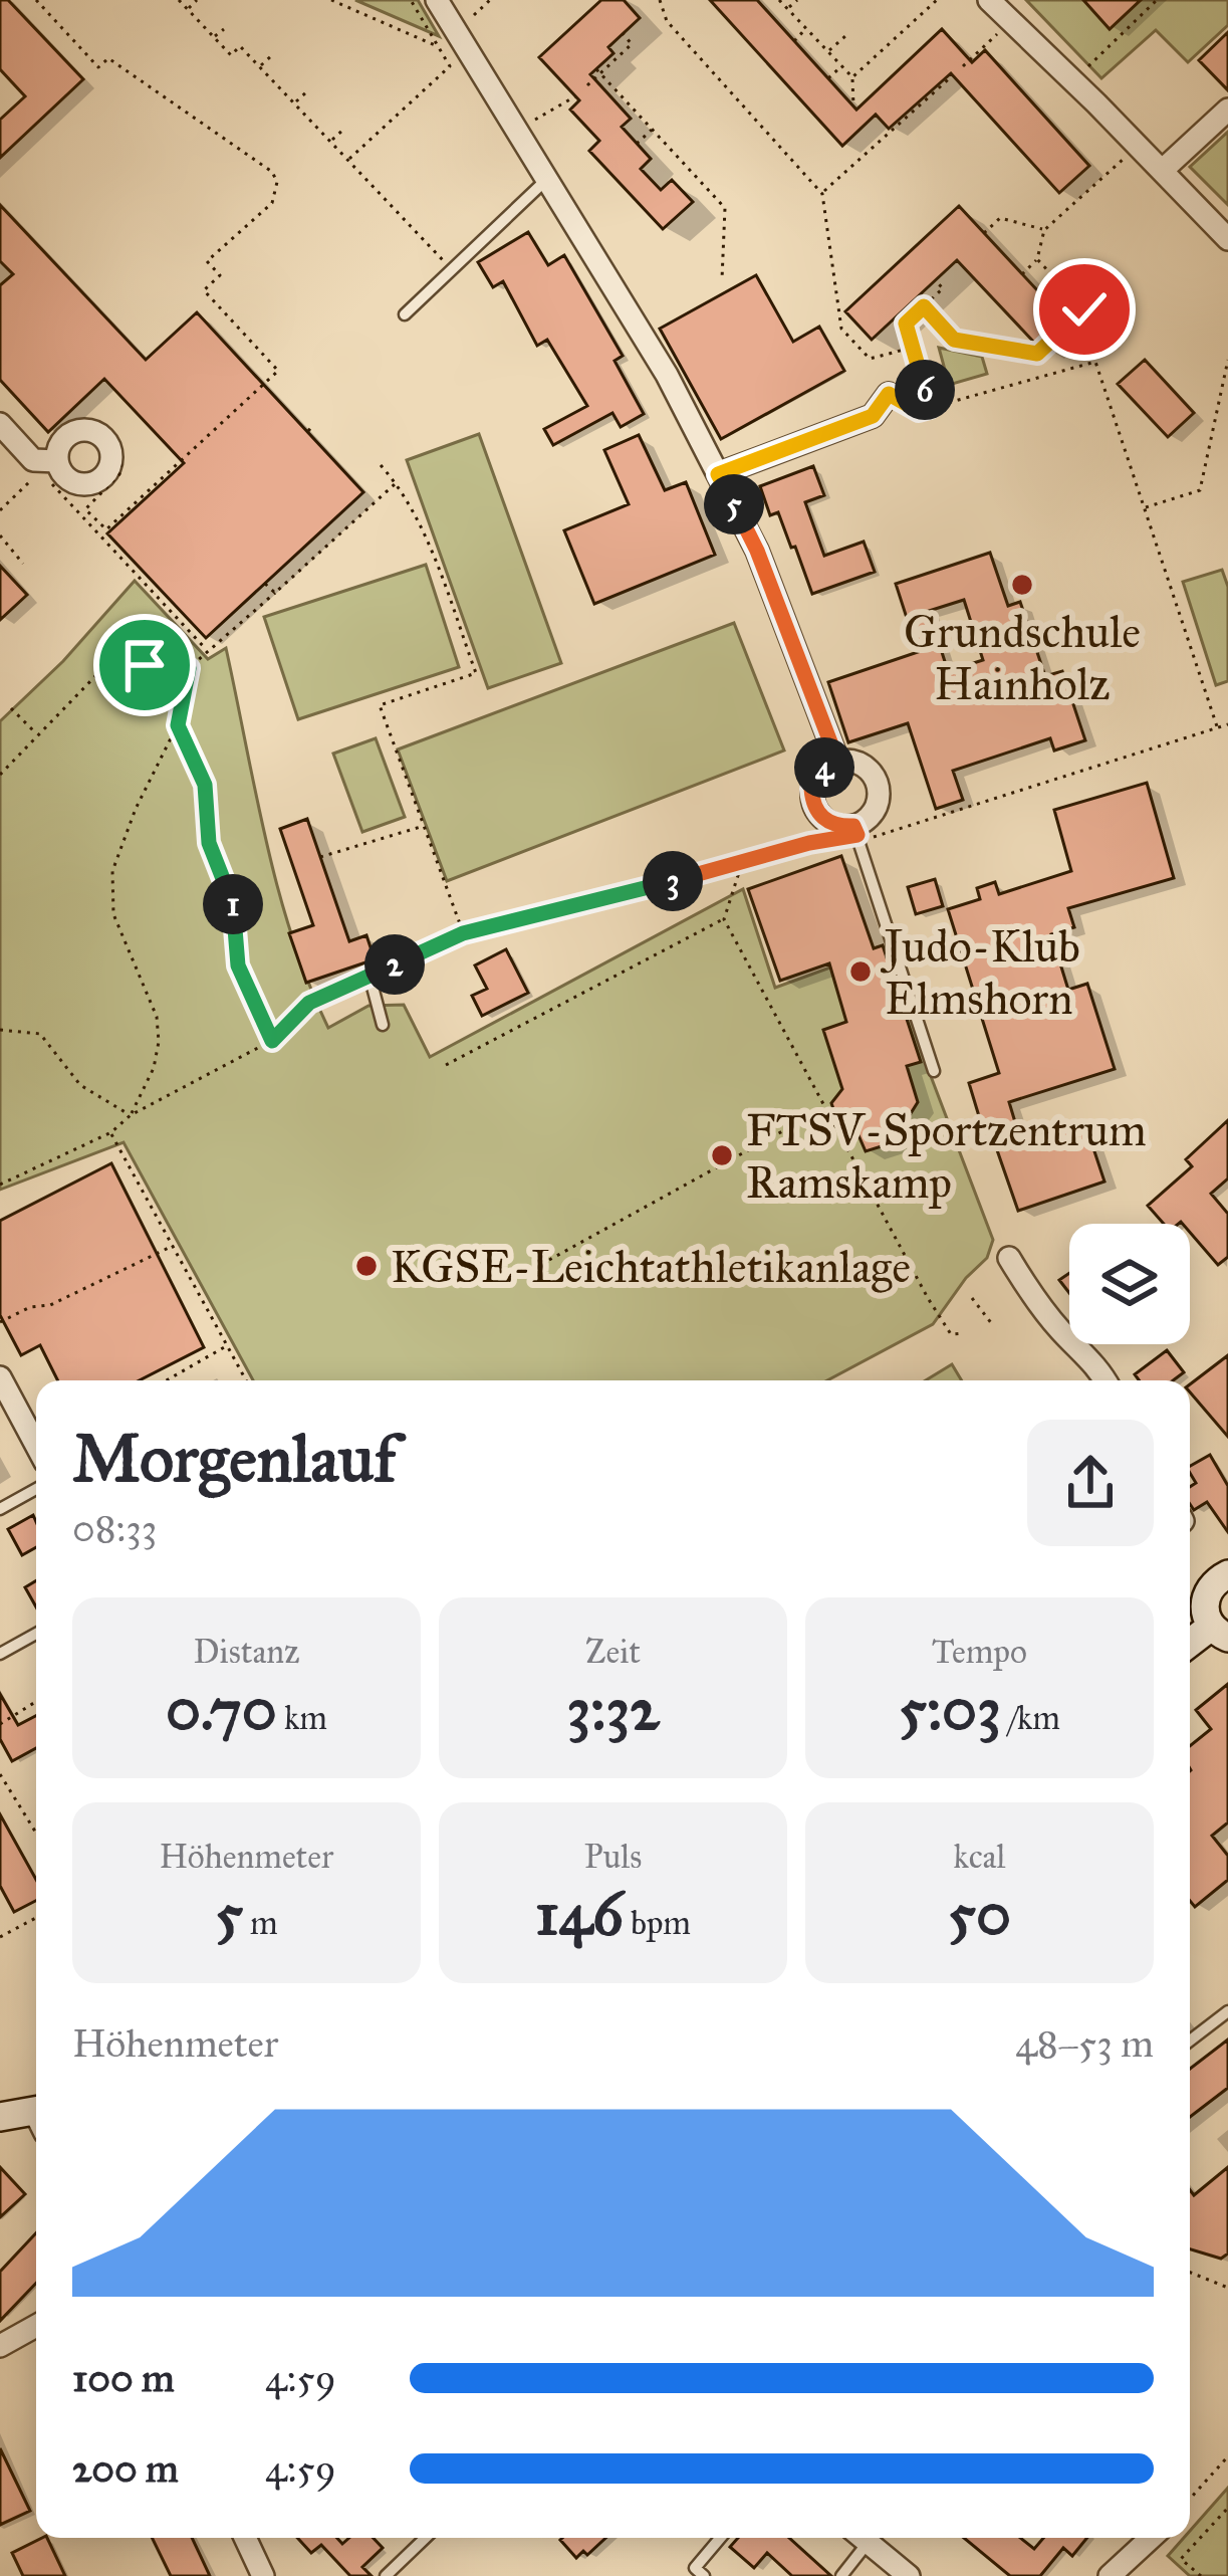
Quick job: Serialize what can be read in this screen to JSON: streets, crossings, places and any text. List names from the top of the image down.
{
  "places": [
    "Grundschule Hainholz",
    "Judo-Klub Elmshorn",
    "FTSV-Sportzentrum Ramskamp",
    "KGSE-Leichtathletikanlage"
  ],
  "page": {
    "pins": [
      "6",
      "5",
      "4",
      "3",
      "1",
      "2"
    ],
    "heading": ["Morgenlauf", "08:33"],
    "stats": [
      ["Distanz", "0.70 km"],
      ["Zeit", "3:32"],
      ["Tempo", "5:03 /km"],
      ["Höhenmeter", "5 m"],
      ["Puls", "146 bpm"],
      ["kcal", "50"]
    ],
    "chart": ["Höhenmeter", "48–53 m"],
    "list": [
      {
        "name": "100 m",
        "note": "4:59"
      },
      {
        "name": "200 m",
        "note": "4:59"
      }
    ]
  }
}
